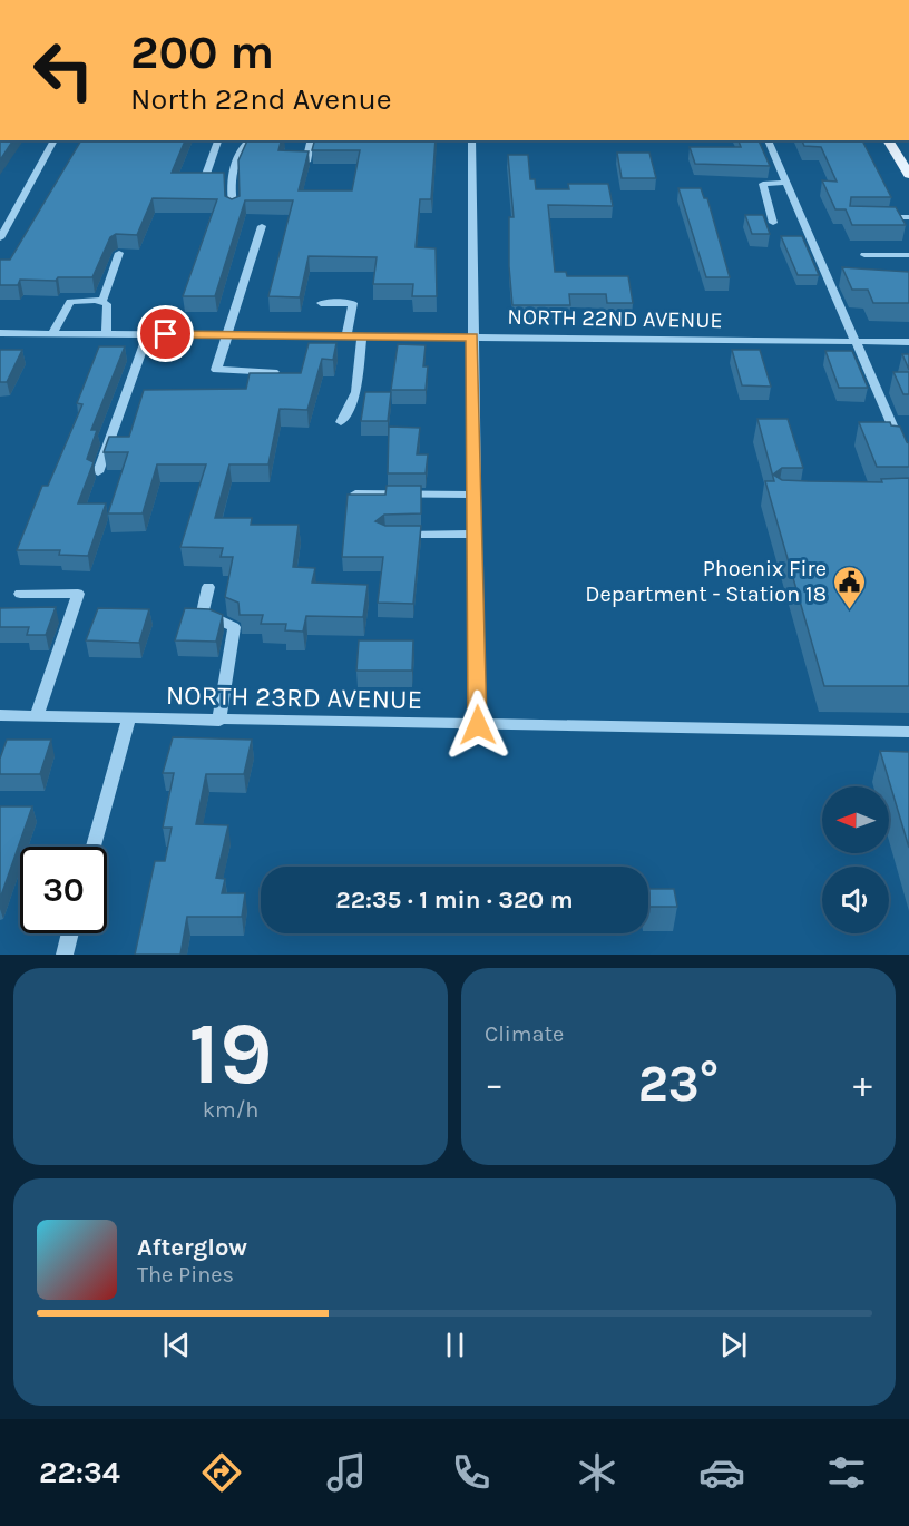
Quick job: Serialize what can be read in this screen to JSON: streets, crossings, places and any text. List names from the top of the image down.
{
  "streets": {
    "street": ["NORTH 22ND AVENUE", "NORTH 23RD AVENUE"]
  },
  "places": {
    "public building": ["Phoenix Fire Department - Station 18"]
  },
  "north": "left",
  "page": {
    "turn": ["200 m", "North 22nd Avenue"],
    "limit": "30",
    "trip": "22:35 · 1 min · 320 m",
    "tile": [
      ["19", "km/h"],
      "Climate"
    ],
    "heat": ["−", "23°", "+"],
    "song": ["Afterglow", "The Pines"],
    "tabs": "22:34"
  }
}
